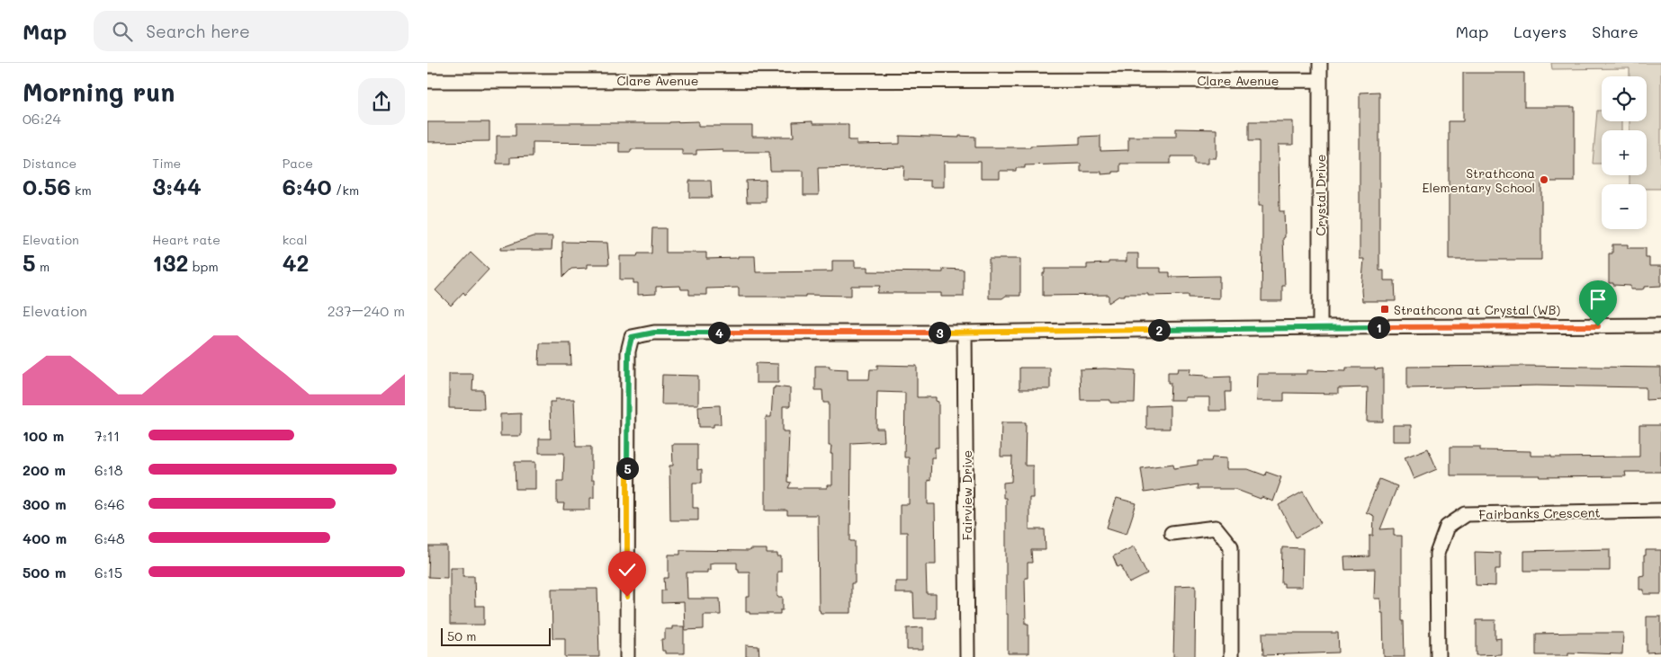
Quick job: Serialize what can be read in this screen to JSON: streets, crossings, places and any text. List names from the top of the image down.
{
  "streets": {
    "street": [
      "Clare Avenue",
      "Crystal Drive",
      "Fairview Drive",
      "Fairbanks Crescent"
    ]
  },
  "crossings": [
    ["Clare Avenue", "Crystal Drive"]
  ],
  "places": {
    "other": ["Strathcona Elementary School"],
    "transit": ["Strathcona at Crystal (WB)"]
  },
  "scale_bar": "50 m",
  "page": {
    "header": "Map",
    "search": "Search here",
    "nav": ["Map", "Layers", "Share"],
    "heading": ["Morning run", "06:24"],
    "map_buttons": ["+", "−"],
    "stats": [
      ["Distance", "0.56 km"],
      ["Time", "3:44"],
      ["Pace", "6:40 /km"],
      ["Elevation", "5 m"],
      ["Heart rate", "132 bpm"],
      ["kcal", "42"]
    ],
    "chart": ["Elevation", "237–240 m"],
    "pins": [
      "1",
      "2",
      "3",
      "4",
      "5"
    ],
    "list": [
      {
        "name": "100 m",
        "note": "7:11"
      },
      {
        "name": "200 m",
        "note": "6:18"
      },
      {
        "name": "300 m",
        "note": "6:46"
      },
      {
        "name": "400 m",
        "note": "6:48"
      },
      {
        "name": "500 m",
        "note": "6:15"
      }
    ],
    "scale": "50 m"
  }
}
